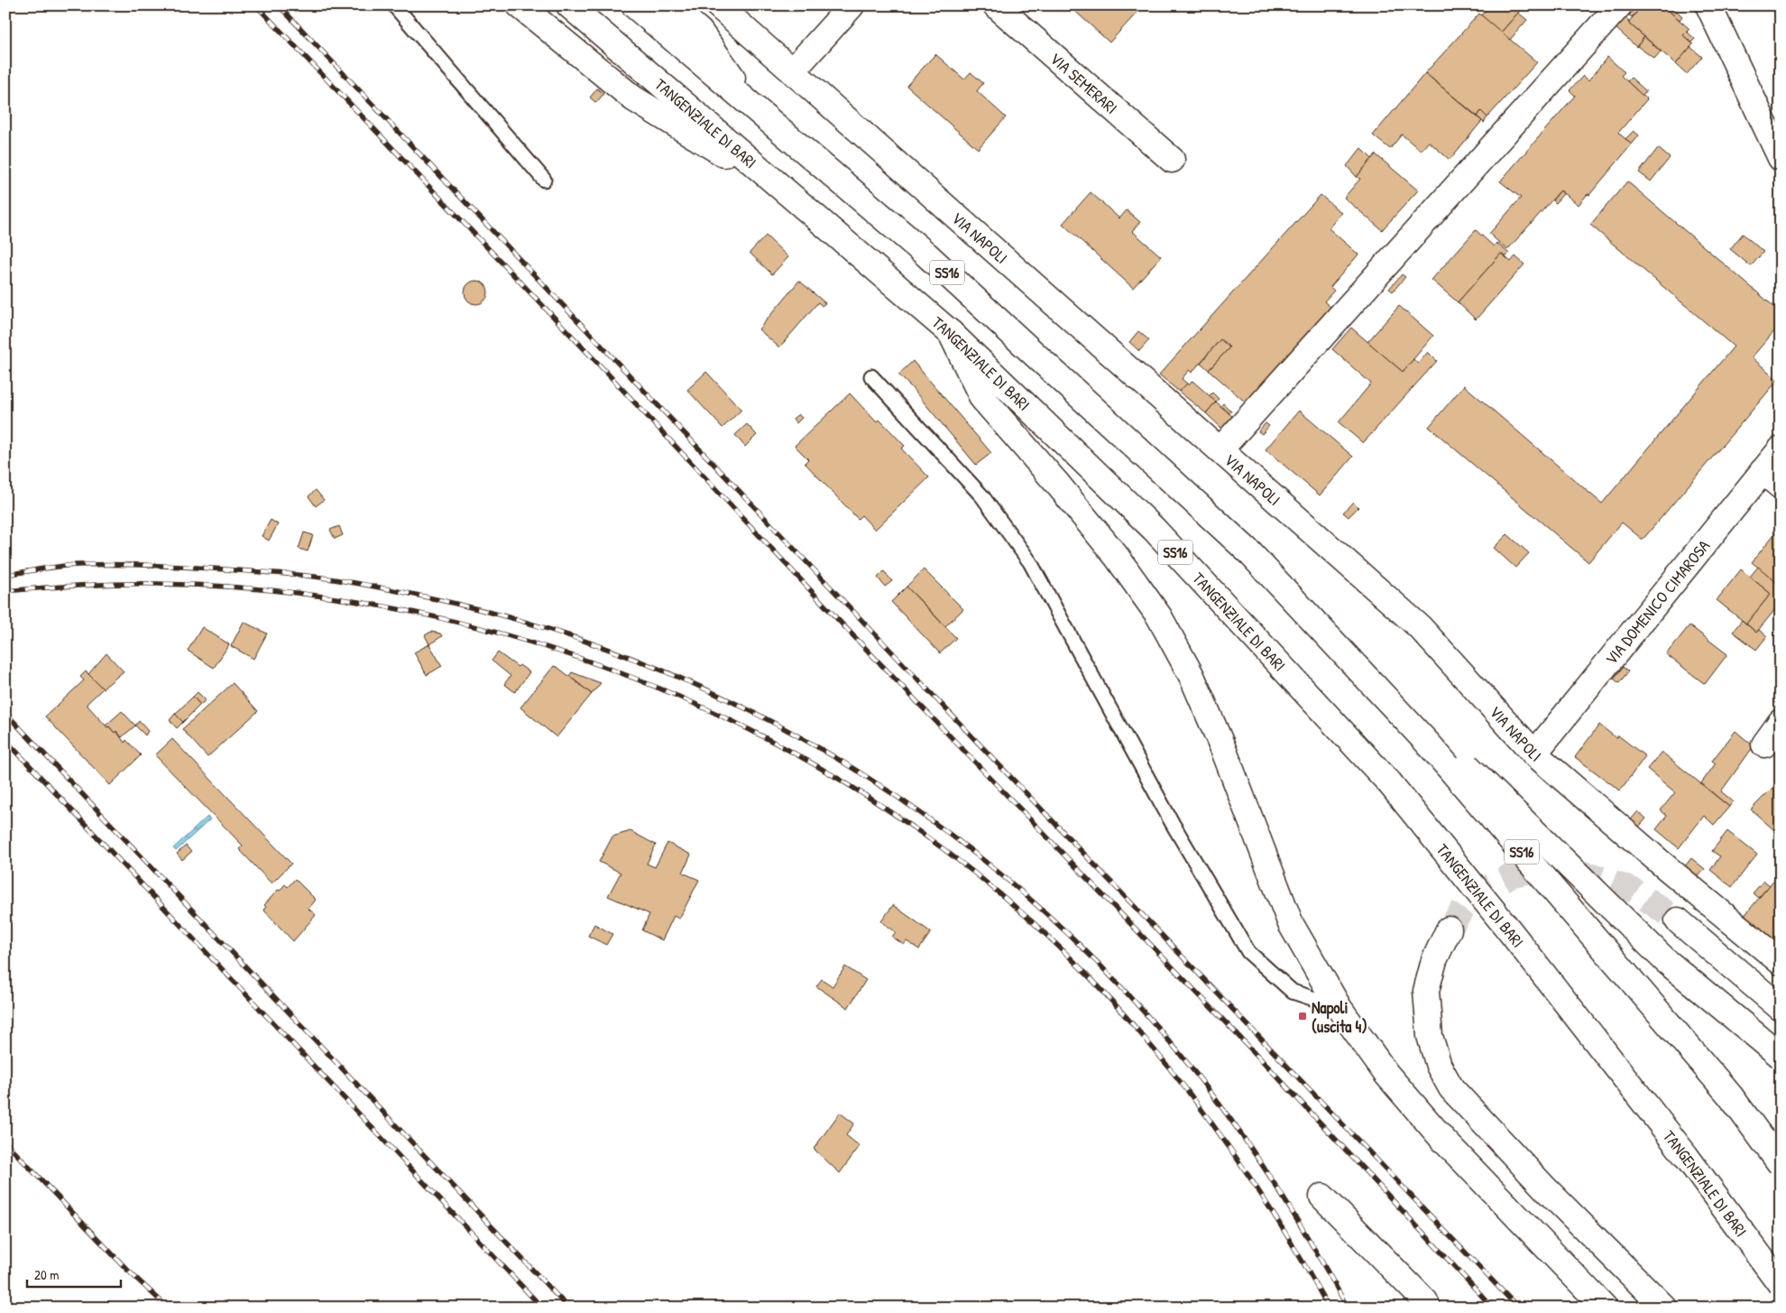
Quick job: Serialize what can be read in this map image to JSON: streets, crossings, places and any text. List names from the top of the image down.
{
  "streets": {
    "main road": [
      "VIA SEMERARI",
      "TANGENZIALE DI BARI",
      "VIA NAPOLI",
      "SS16",
      "VIA DOMENICO CIMAROSA"
    ]
  },
  "crossings": [
    ["VIA NAPOLI", "VIA DOMENICO CIMAROSA"]
  ],
  "places": {
    "transit": ["Napoli (uscita 4)"]
  },
  "scale_bar": "20 m"
}
